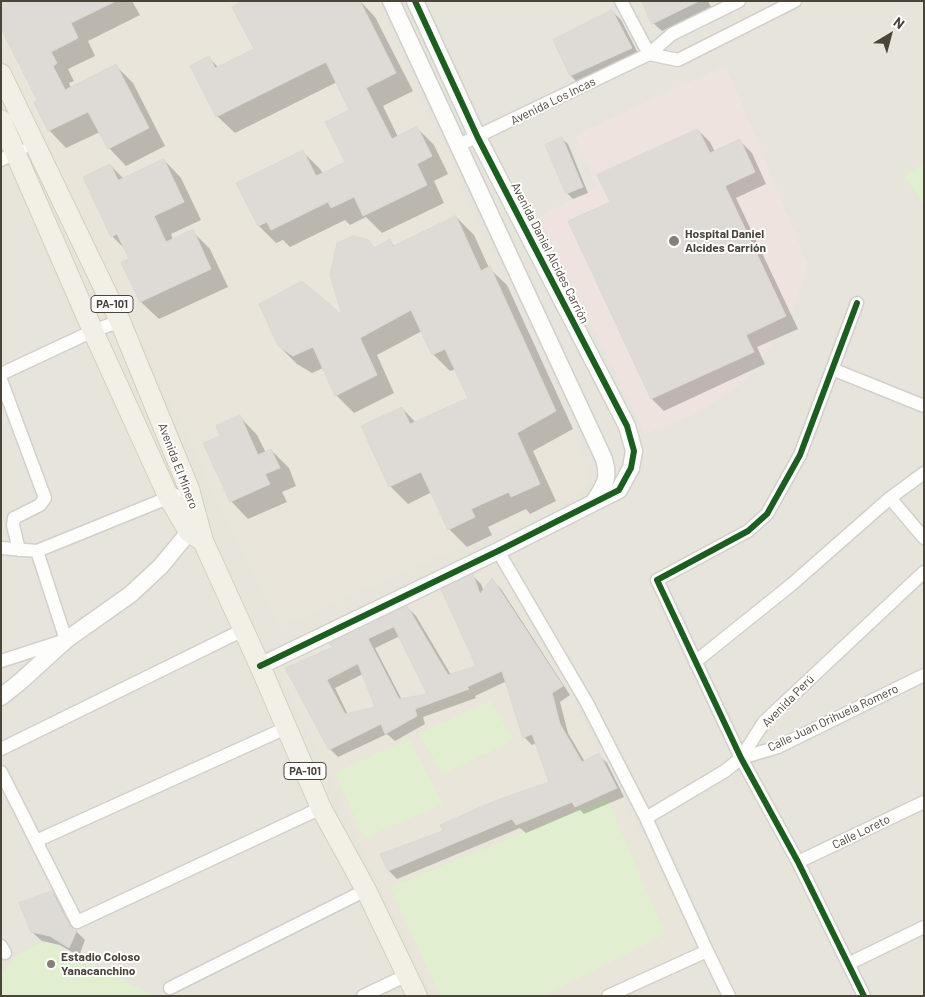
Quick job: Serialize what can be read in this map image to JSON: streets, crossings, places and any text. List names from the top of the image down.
{
  "streets": {
    "main road": ["PA-101", "Avenida El Minero"],
    "street": [
      "Avenida Los Incas",
      "Avenida Daniel Alcides Carrión",
      "Avenida Perú",
      "Calle Juan Orihuela Romero",
      "Calle Loreto"
    ]
  },
  "crossings": [
    ["Avenida Los Incas", "Avenida Daniel Alcides Carrión"],
    ["Avenida Daniel Alcides Carrión", "PA-101"],
    ["PA-101", "Avenida El Minero"],
    ["Avenida Perú", "Calle Juan Orihuela Romero"]
  ],
  "places": ["Hospital Daniel Alcides Carrión", "Estadio Coloso Yanacanchino"],
  "north": "top right"
}
